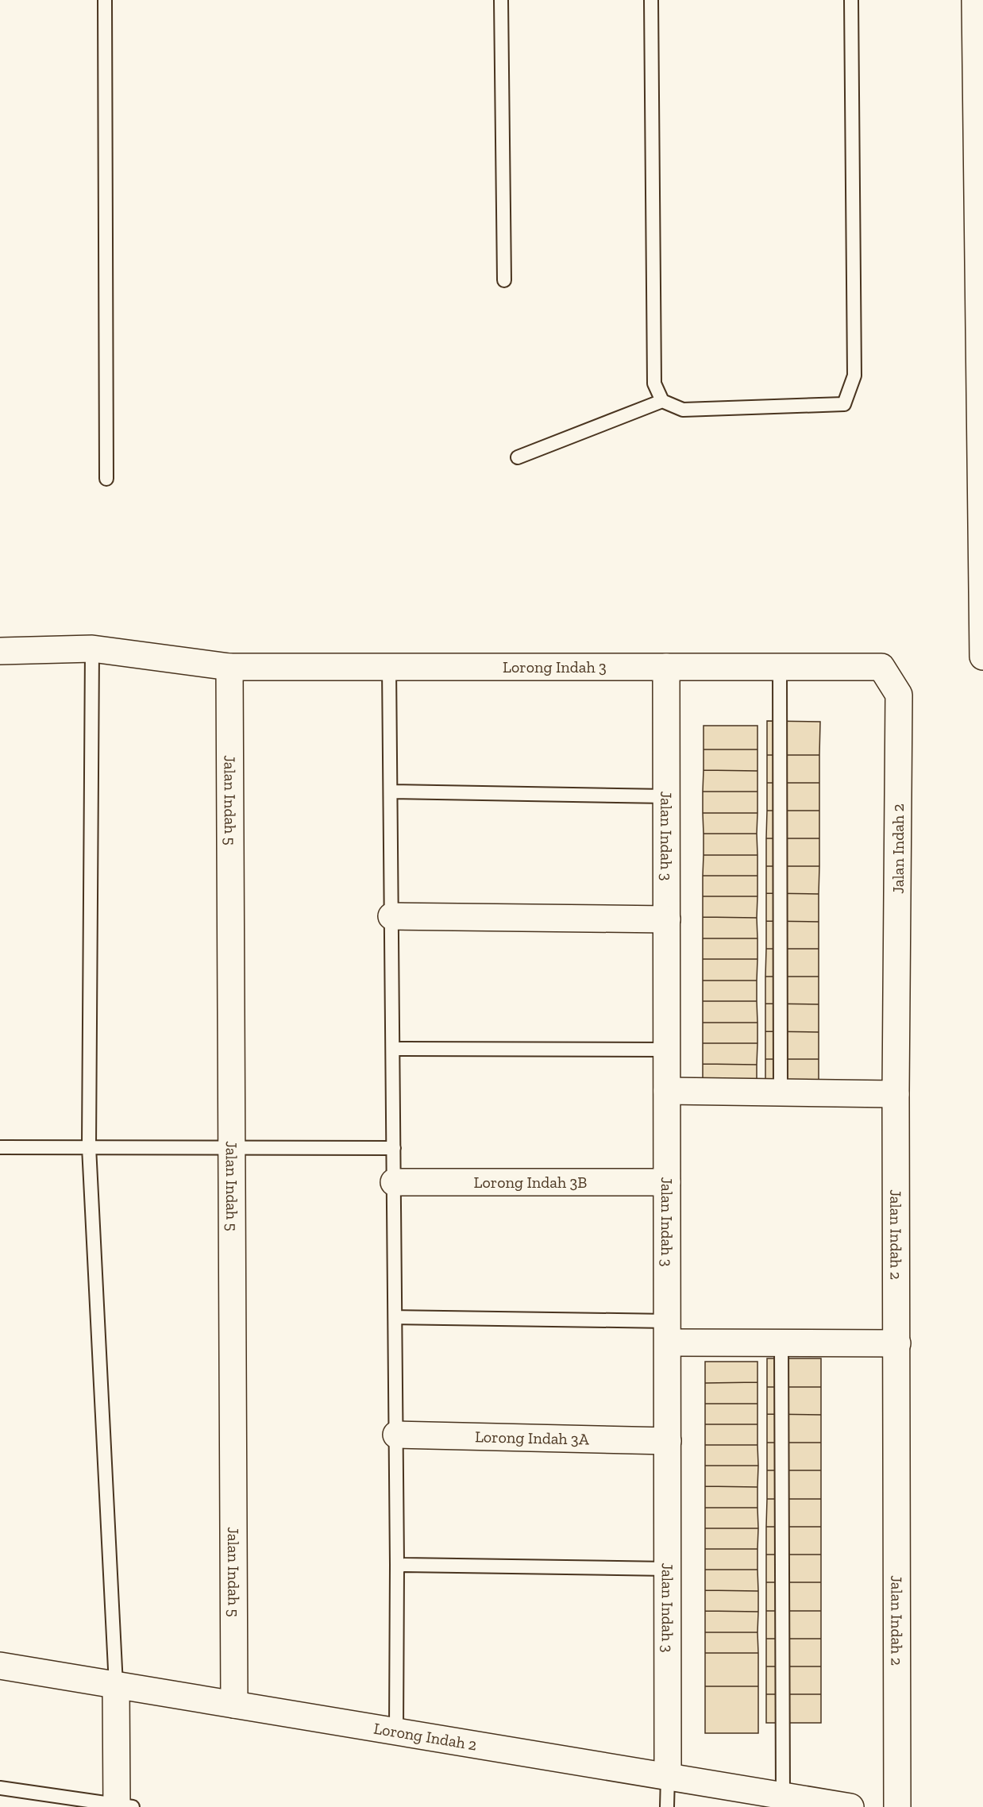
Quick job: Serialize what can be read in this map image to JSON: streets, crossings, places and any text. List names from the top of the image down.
{
  "streets": {
    "street": [
      "Lorong Indah 3",
      "Jalan Indah 5",
      "Jalan Indah 3",
      "Jalan Indah 2",
      "Lorong Indah 3B",
      "Lorong Indah 3A",
      "Lorong Indah 2"
    ]
  },
  "crossings": [
    ["Lorong Indah 3", "Jalan Indah 5"],
    ["Lorong Indah 3", "Jalan Indah 3"],
    ["Lorong Indah 3", "Jalan Indah 2"],
    ["Jalan Indah 5", "Lorong Indah 2"],
    ["Jalan Indah 3", "Lorong Indah 3B"],
    ["Jalan Indah 3", "Lorong Indah 3A"],
    ["Jalan Indah 3", "Lorong Indah 2"]
  ]
}
